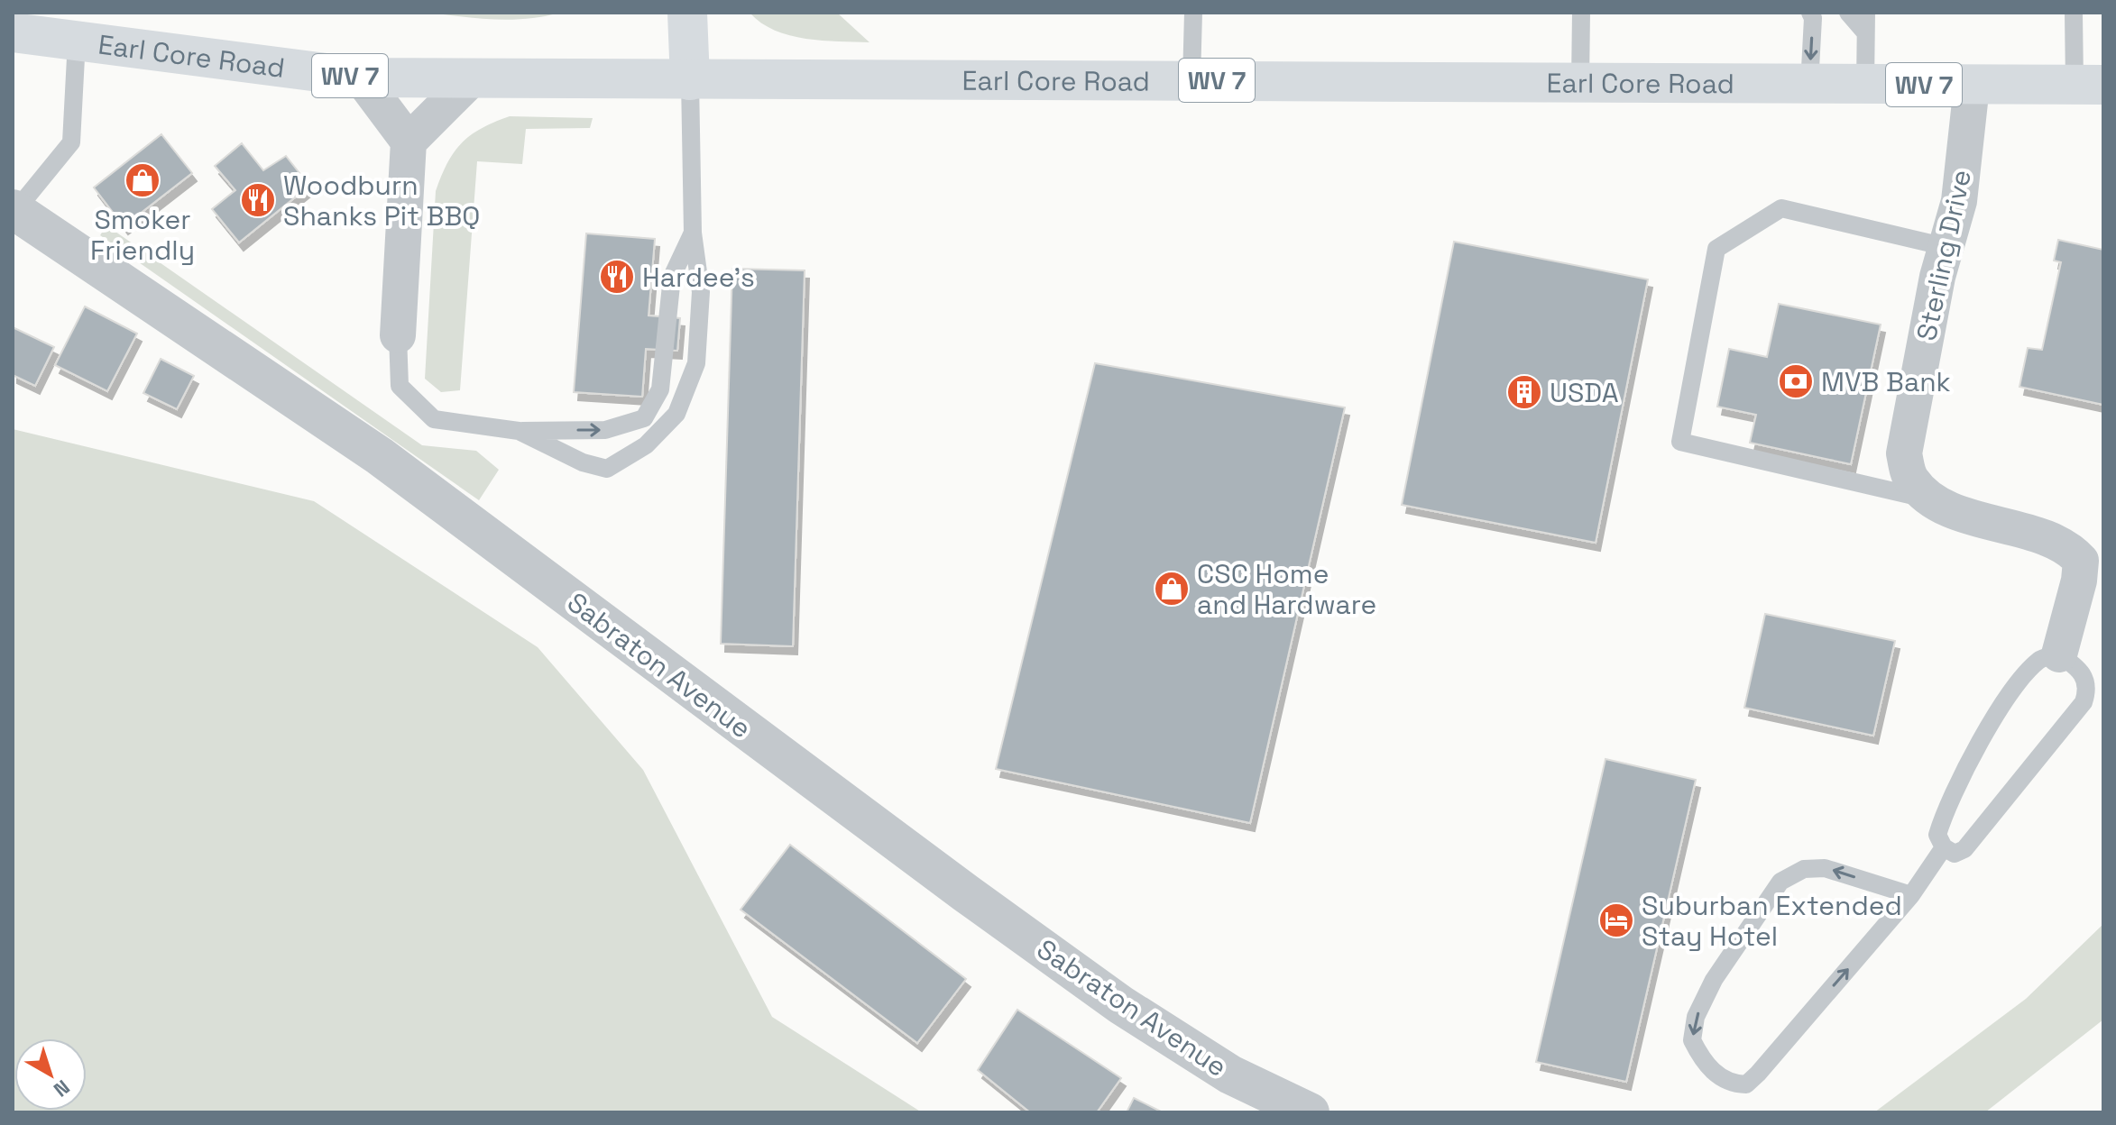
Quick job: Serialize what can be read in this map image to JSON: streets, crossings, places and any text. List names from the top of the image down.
{
  "streets": {
    "main road": ["Earl Core Road", "WV 7"],
    "street": ["Sterling Drive", "Sabraton Avenue"]
  },
  "crossings": [
    ["Earl Core Road", "Sterling Drive"]
  ],
  "places": {
    "shop": ["Smoker Friendly", "CSC Home and Hardware"],
    "restaurant": ["Woodburn Shanks Pit BBQ", "Hardee's"],
    "bank": ["MVB Bank"],
    "building": ["USDA"],
    "hotel": ["Suburban Extended Stay Hotel"]
  },
  "north": "bottom right"
}
